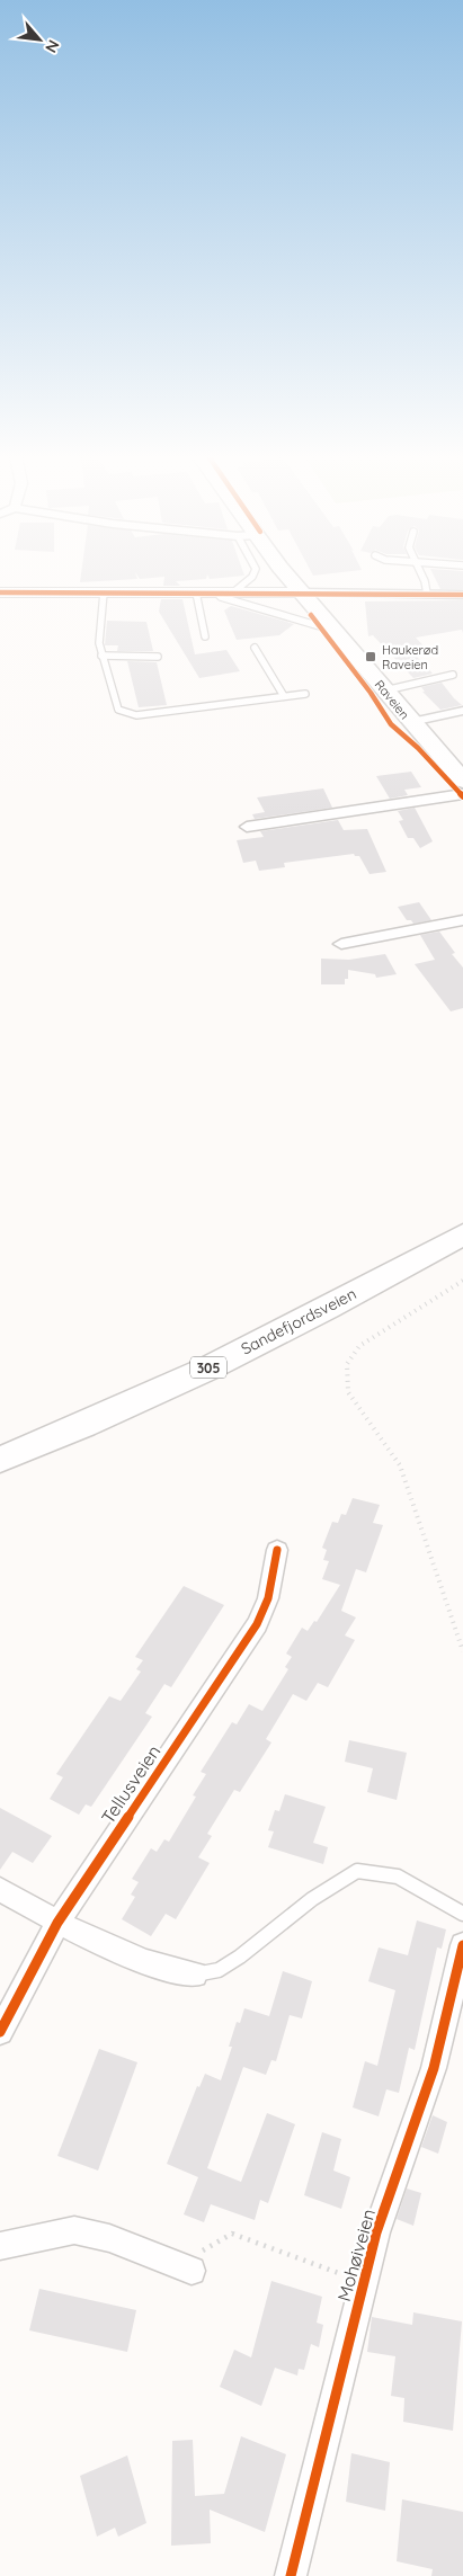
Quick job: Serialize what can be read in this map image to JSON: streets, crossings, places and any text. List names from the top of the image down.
{
  "streets": {
    "main road": ["Raveien", "Sandefjordsveien", "305"],
    "street": ["Tellusveien", "Mohøiveien"]
  },
  "places": {
    "transit": ["Haukerød Raveien"]
  },
  "north": "bottom right"
}
